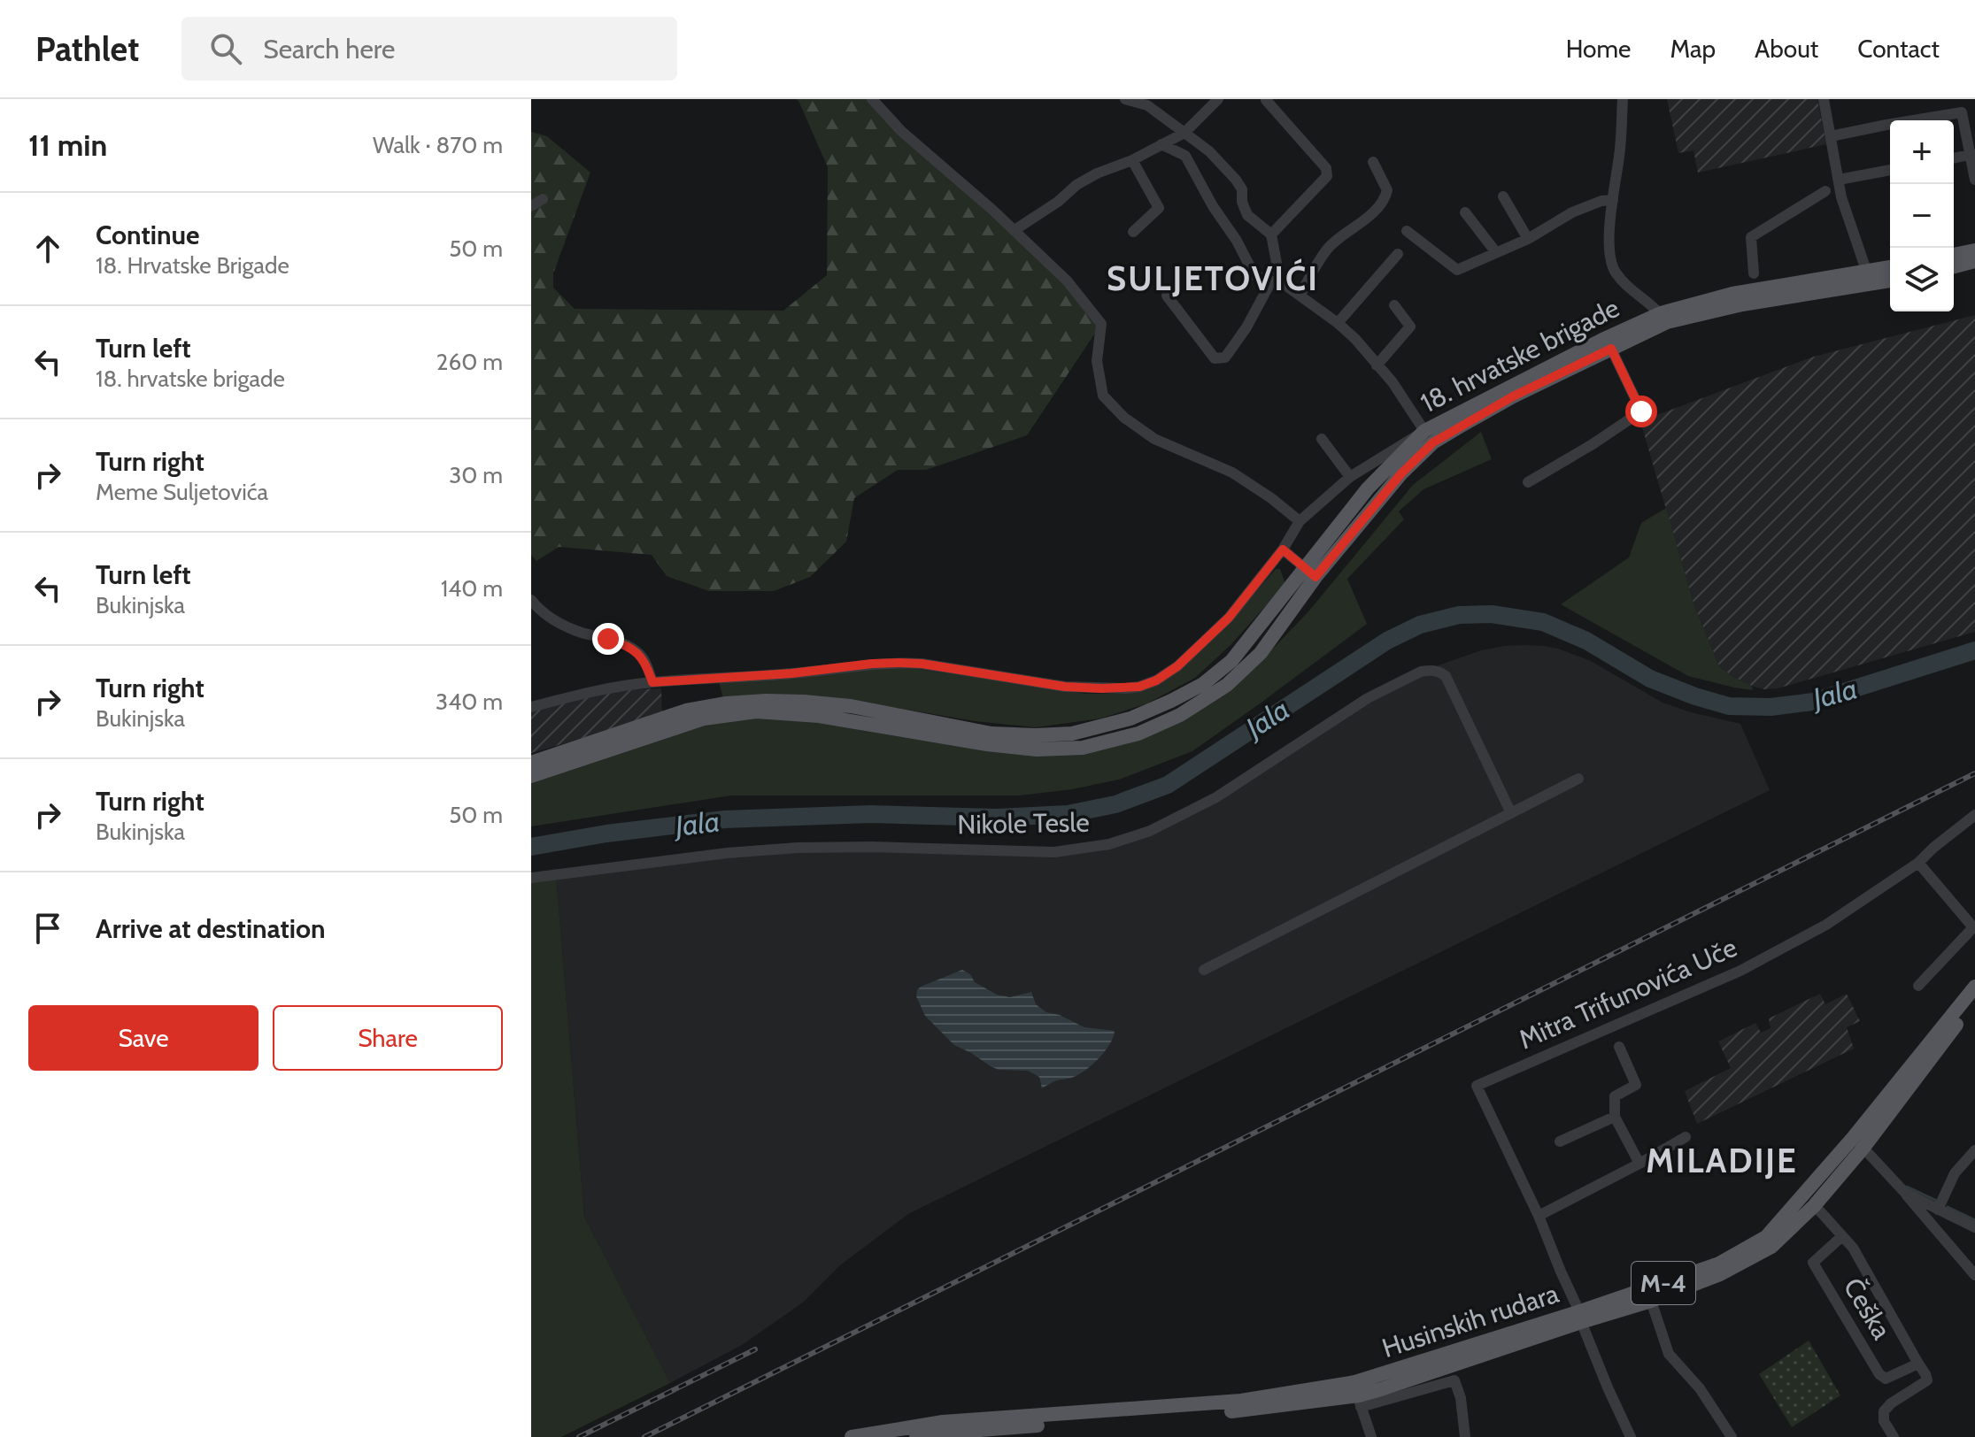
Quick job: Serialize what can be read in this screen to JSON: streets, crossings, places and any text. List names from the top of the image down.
{
  "streets": {
    "main road": ["18. hrvatske brigade", "M-4", "Husinskih rudara"],
    "street": ["Nikole Tesle", "Mitra Trifunovića Uče", "Češka"]
  },
  "crossings": [
    ["Mitra Trifunovića Uče", "Husinskih rudara"],
    ["Češka", "Husinskih rudara"]
  ],
  "districts": ["SULJETOVIĆI", "MILADIJE"],
  "water": ["Jala"],
  "page": {
    "header": "Pathlet",
    "search": "Search here",
    "nav": [
      "Home",
      "Map",
      "About",
      "Contact"
    ],
    "heading": ["11 min", "Walk · 870 m"],
    "map_buttons": ["+", "−"],
    "list": [
      ["Continue", "18. Hrvatske Brigade", "50 m"],
      ["Turn left", "18. hrvatske brigade", "260 m"],
      ["Turn right", "Meme Suljetovića", "30 m"],
      ["Turn left", "Bukinjska", "140 m"],
      ["Turn right", "Bukinjska", "340 m"],
      ["Turn right", "Bukinjska", "50 m"],
      "Arrive at destination"
    ],
    "buttons": ["Save", "Share"]
  }
}
